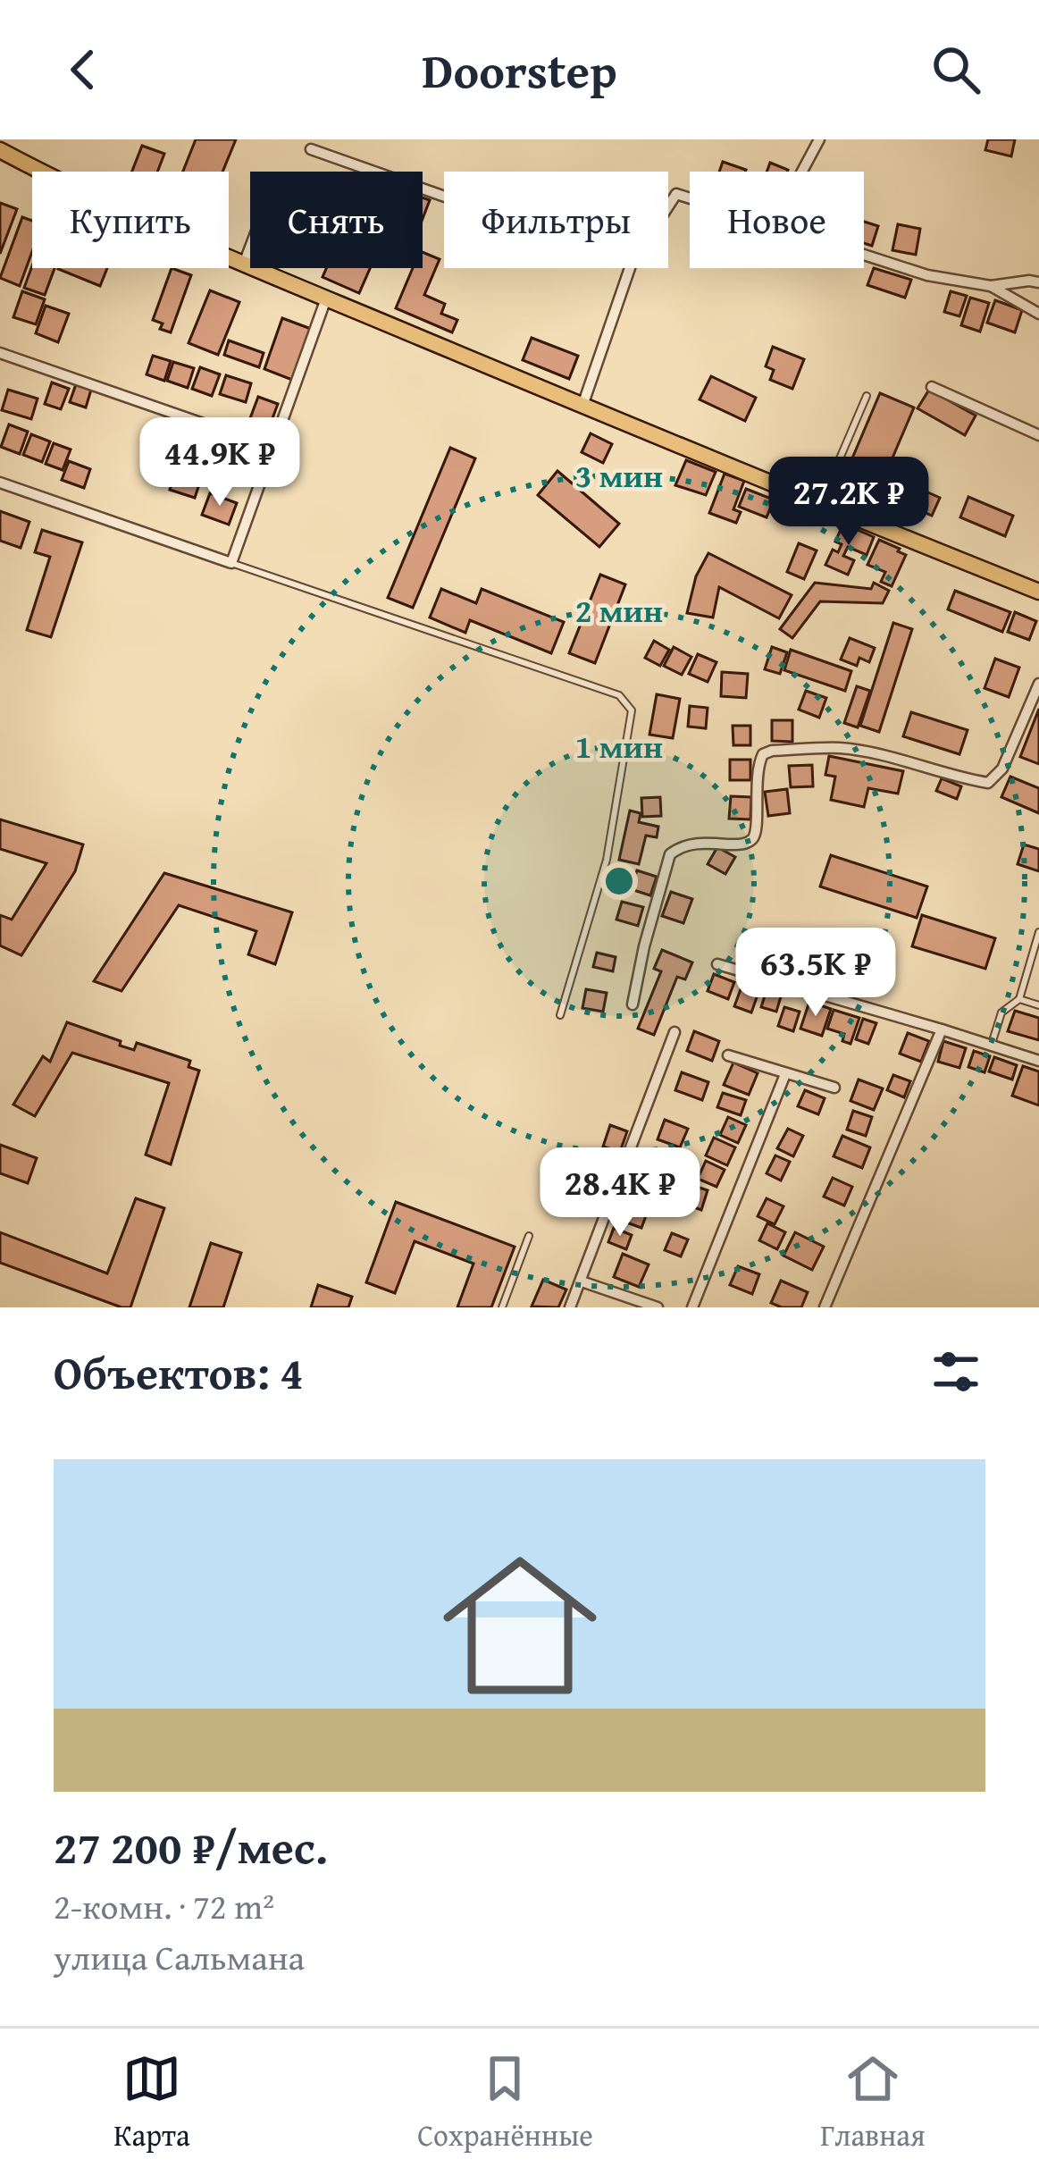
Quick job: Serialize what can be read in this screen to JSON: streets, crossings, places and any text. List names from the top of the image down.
{
  "page": {
    "header": "Doorstep",
    "chip": [
      "Купить",
      "Снять",
      "Фильтры",
      "Новое"
    ],
    "price": [
      "44.9K ₽",
      "27.2K ₽",
      "63.5K ₽",
      "28.4K ₽"
    ],
    "heading": "Объектов: 4",
    "list": [
      {
        "name": "27 200 ₽/мес.",
        "note": "2-комн. · 72 m² · улица Сальмана"
      }
    ],
    "tabs": ["Карта", "Сохранённые", "Главная"]
  },
  "rings": ["3 мин", "2 мин", "1 мин"]
}
